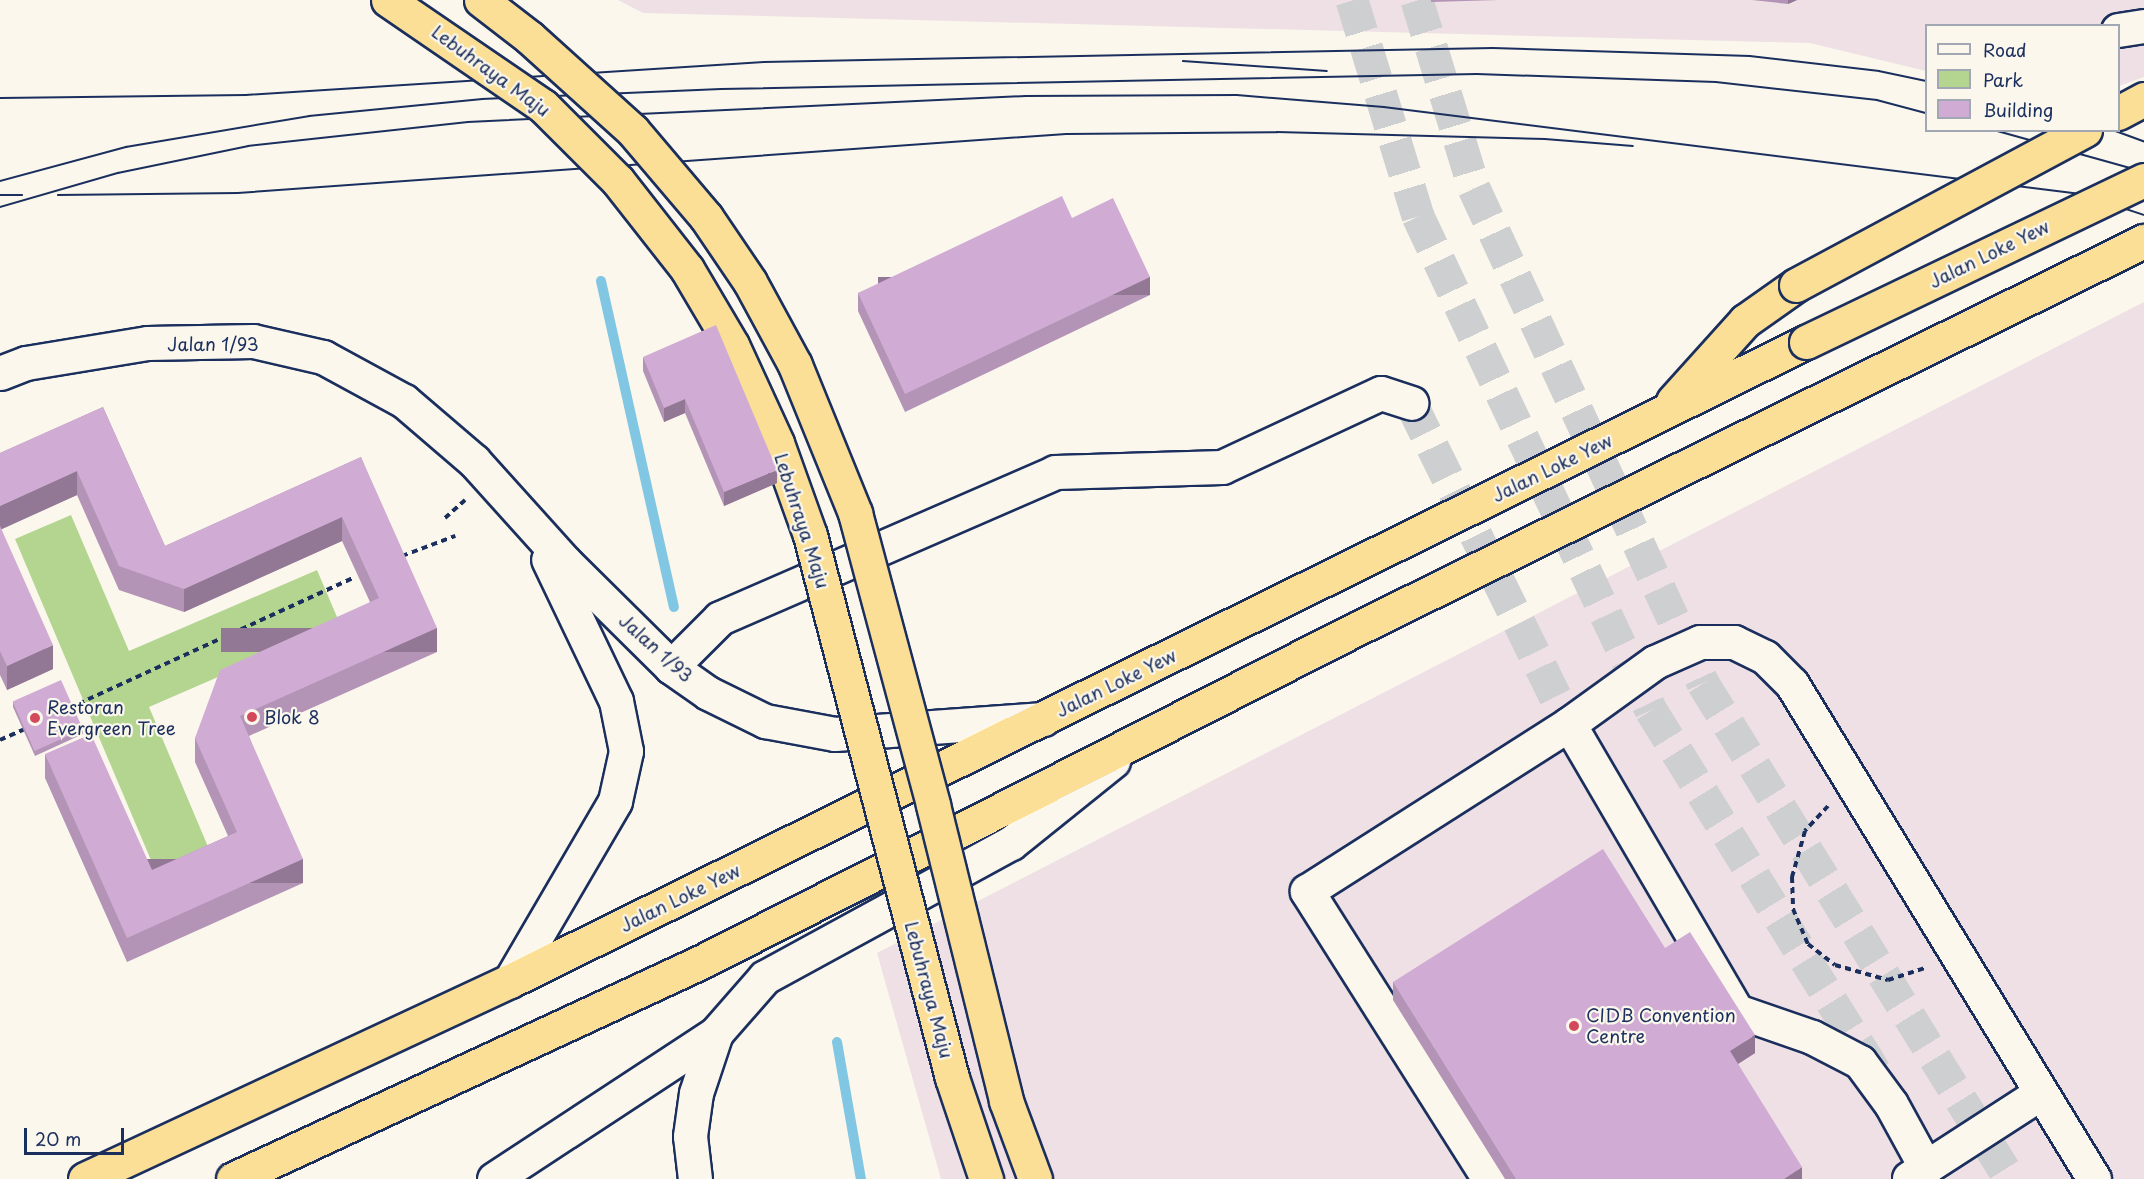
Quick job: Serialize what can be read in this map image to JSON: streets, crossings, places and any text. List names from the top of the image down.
{
  "streets": {
    "highway": ["Lebuhraya Maju", "Jalan Loke Yew"],
    "street": ["Jalan 1/93"]
  },
  "crossings": [
    ["Jalan Loke Yew", "Jalan 1/93"]
  ],
  "places": ["Blok 8", "Restoran Evergreen Tree", "CIDB Convention Centre"],
  "legend": ["Road", "Park", "Building"],
  "scale_bar": "20 m"
}
